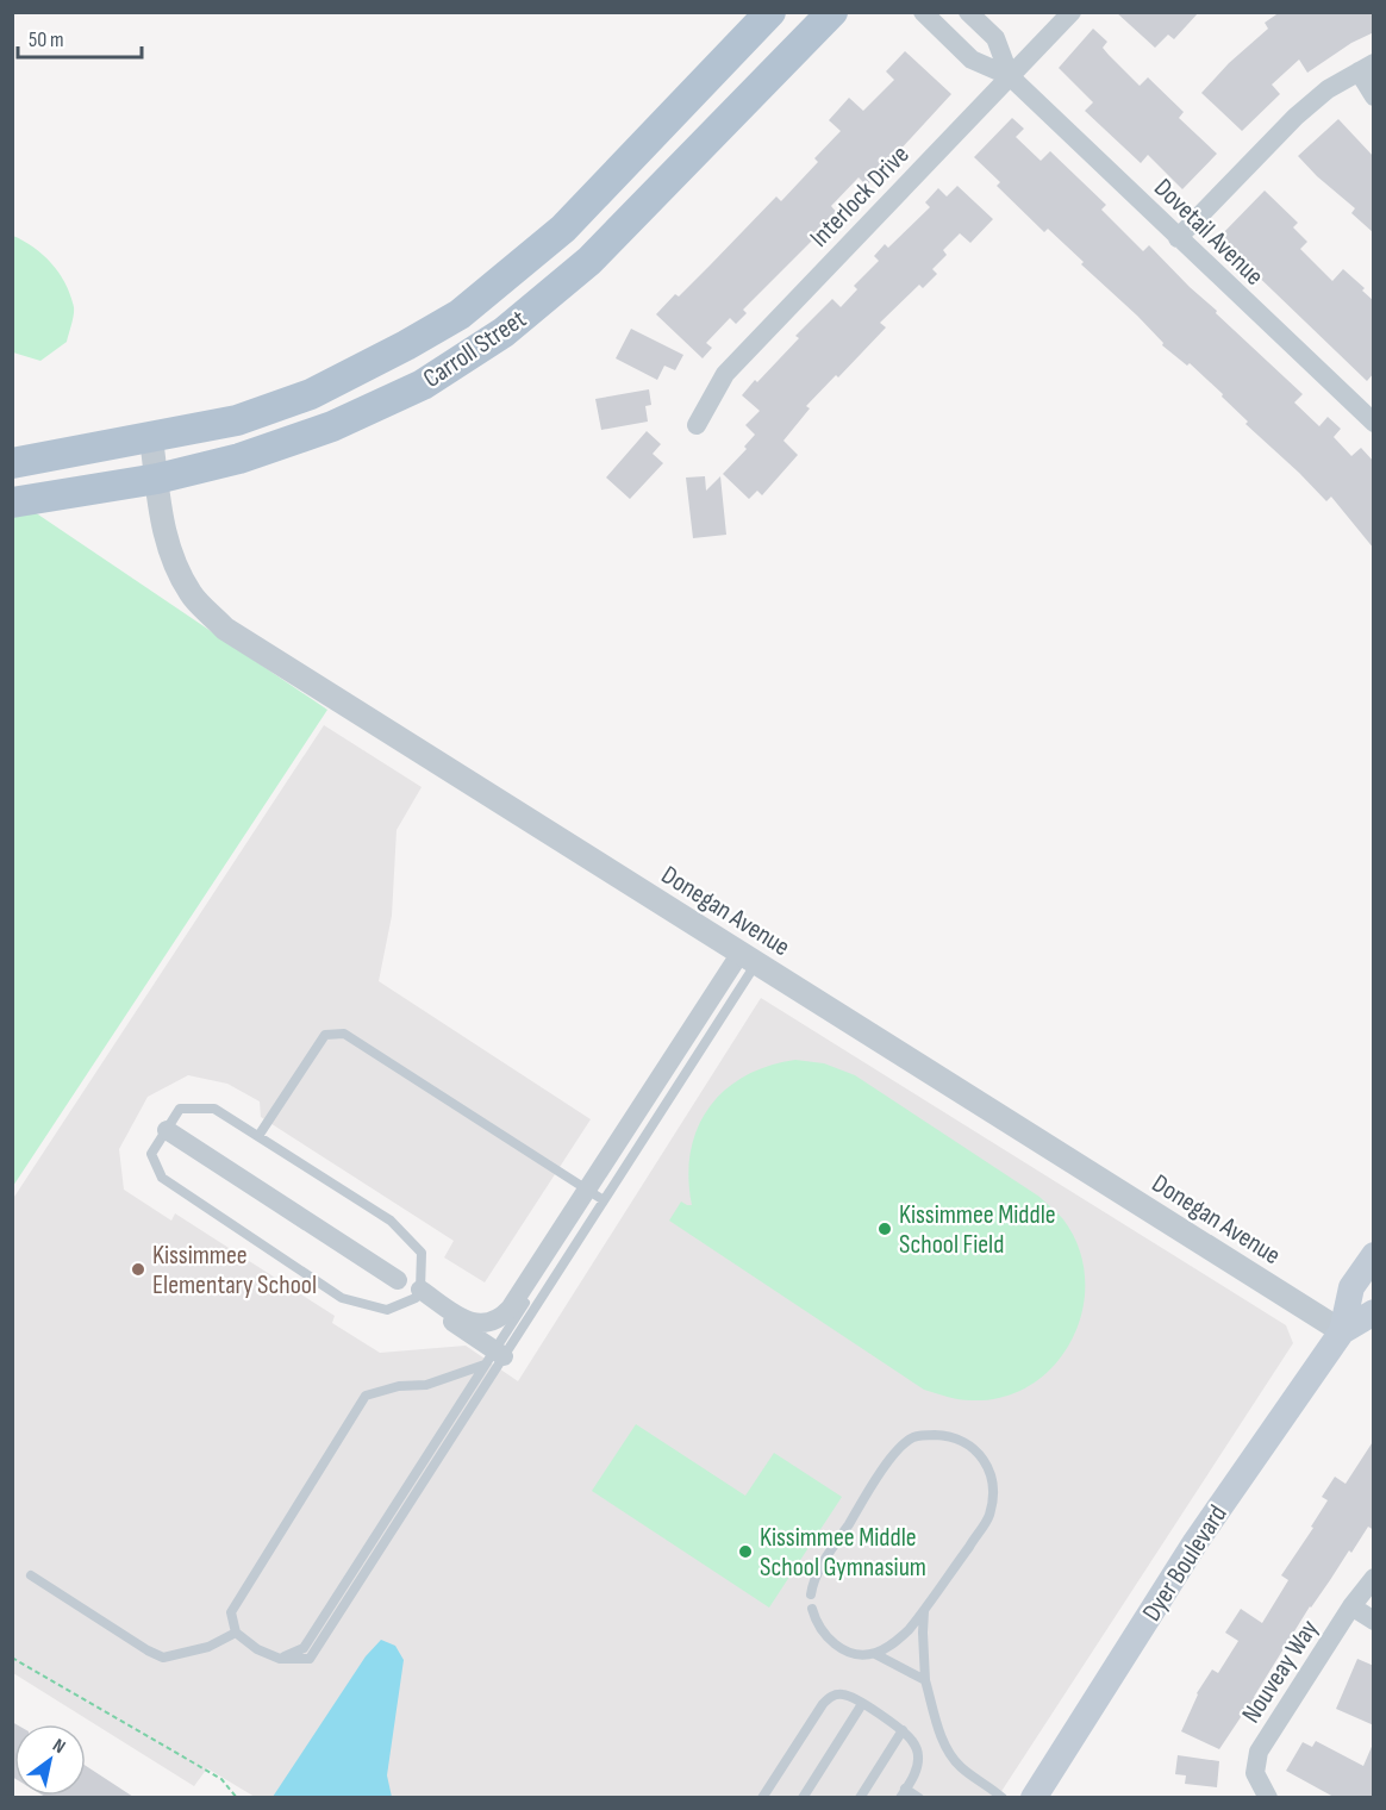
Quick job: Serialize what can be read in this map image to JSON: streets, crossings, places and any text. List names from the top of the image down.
{
  "streets": {
    "main road": ["Carroll Street", "Dyer Boulevard"],
    "street": [
      "Interlock Drive",
      "Dovetail Avenue",
      "Donegan Avenue",
      "Nouveay Way"
    ]
  },
  "crossings": [
    ["Interlock Drive", "Dovetail Avenue"],
    ["Carroll Street", "Donegan Avenue"],
    ["Donegan Avenue", "Dyer Boulevard"]
  ],
  "places": ["Kissimmee Middle School Field", "Kissimmee Elementary School", "Kissimmee Middle School Gymnasium"],
  "scale_bar": "50 m",
  "north": "top right"
}
